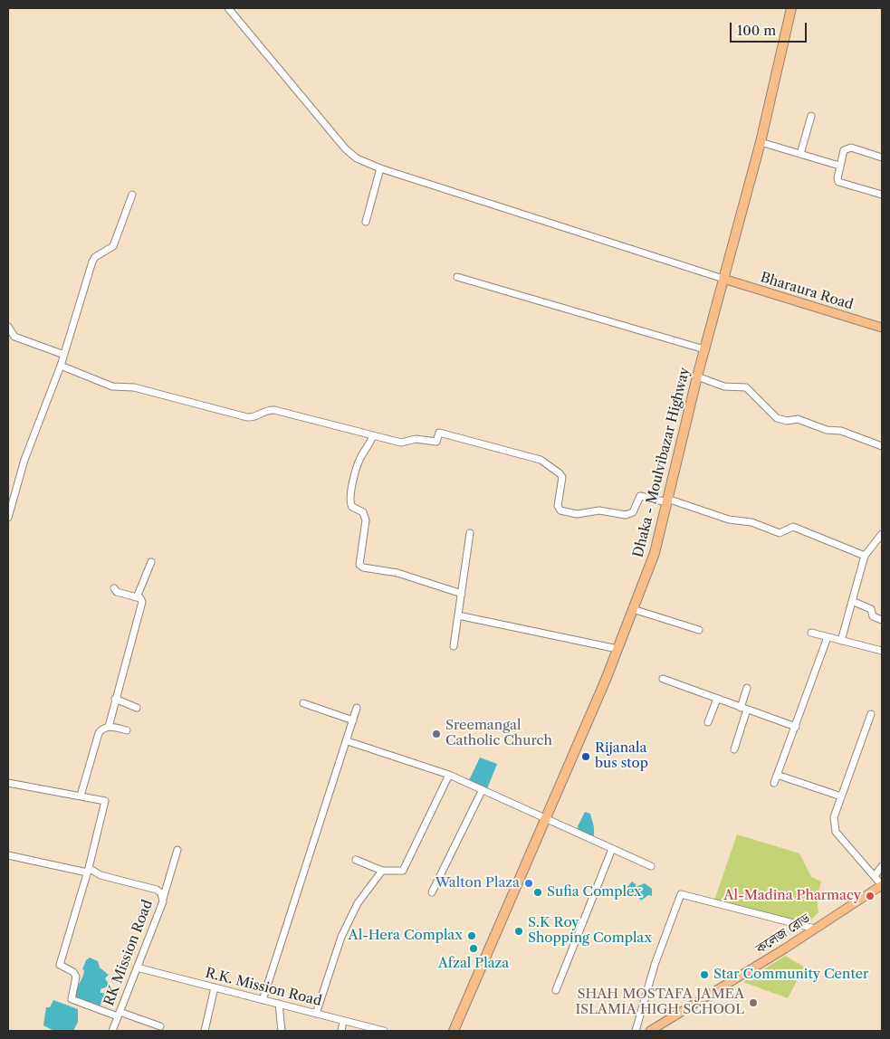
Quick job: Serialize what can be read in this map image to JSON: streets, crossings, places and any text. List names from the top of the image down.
{
  "streets": {
    "highway": ["Dhaka - Moulvibazar Highway"],
    "main road": ["Bharaura Road", "কলেজ রোড"],
    "street": ["RK Mission Road", "R.K. Mission Road"]
  },
  "crossings": [
    ["Bharaura Road", "Dhaka - Moulvibazar Highway"],
    ["RK Mission Road", "R.K. Mission Road"]
  ],
  "places": [
    "Sreemangal Catholic Church",
    "Rijanala bus stop",
    "Walton Plaza",
    "Sufia Complex",
    "Al-Madina Pharmacy",
    "S.K Roy Shopping Complax",
    "Al-Hera Complax",
    "Afzal Plaza",
    "Star Community Center",
    "SHAH MOSTAFA JAMEA ISLAMIA HIGH SCHOOL"
  ],
  "scale_bar": "100 m"
}
